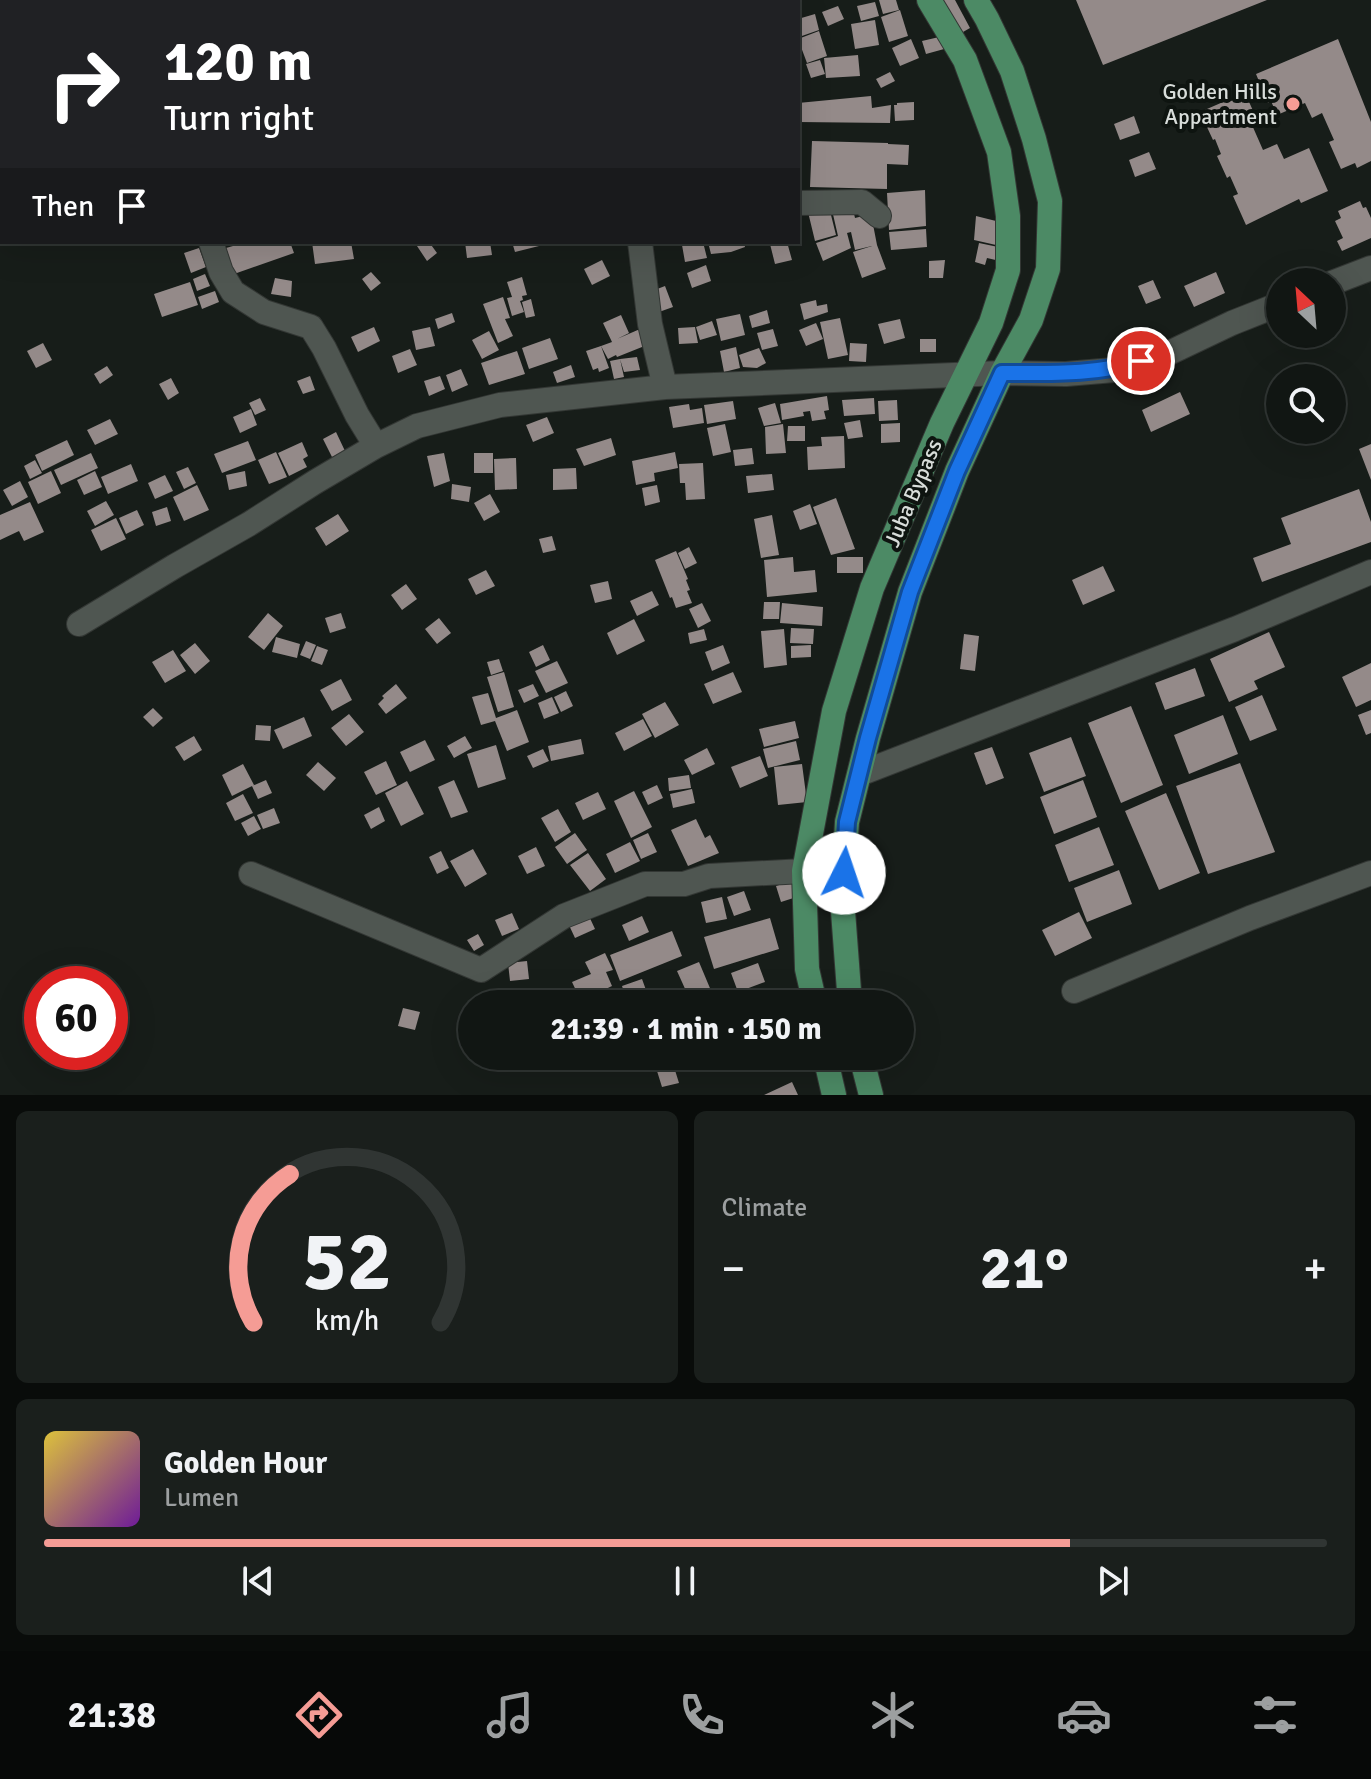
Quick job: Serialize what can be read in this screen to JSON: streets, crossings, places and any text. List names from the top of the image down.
{
  "streets": {
    "main road": ["Juba Bypass"]
  },
  "places": ["Golden Hills Appartment"],
  "north": "top left",
  "page": {
    "turn": ["120 m", "Turn right"],
    "then": "Then",
    "limit": "60",
    "trip": "21:39 · 1 min · 150 m",
    "tile": "Climate",
    "heat": ["−", "21°", "+"],
    "song": ["Golden Hour", "Lumen"],
    "tabs": "21:38",
    "gauge": ["52", "km/h"]
  }
}
